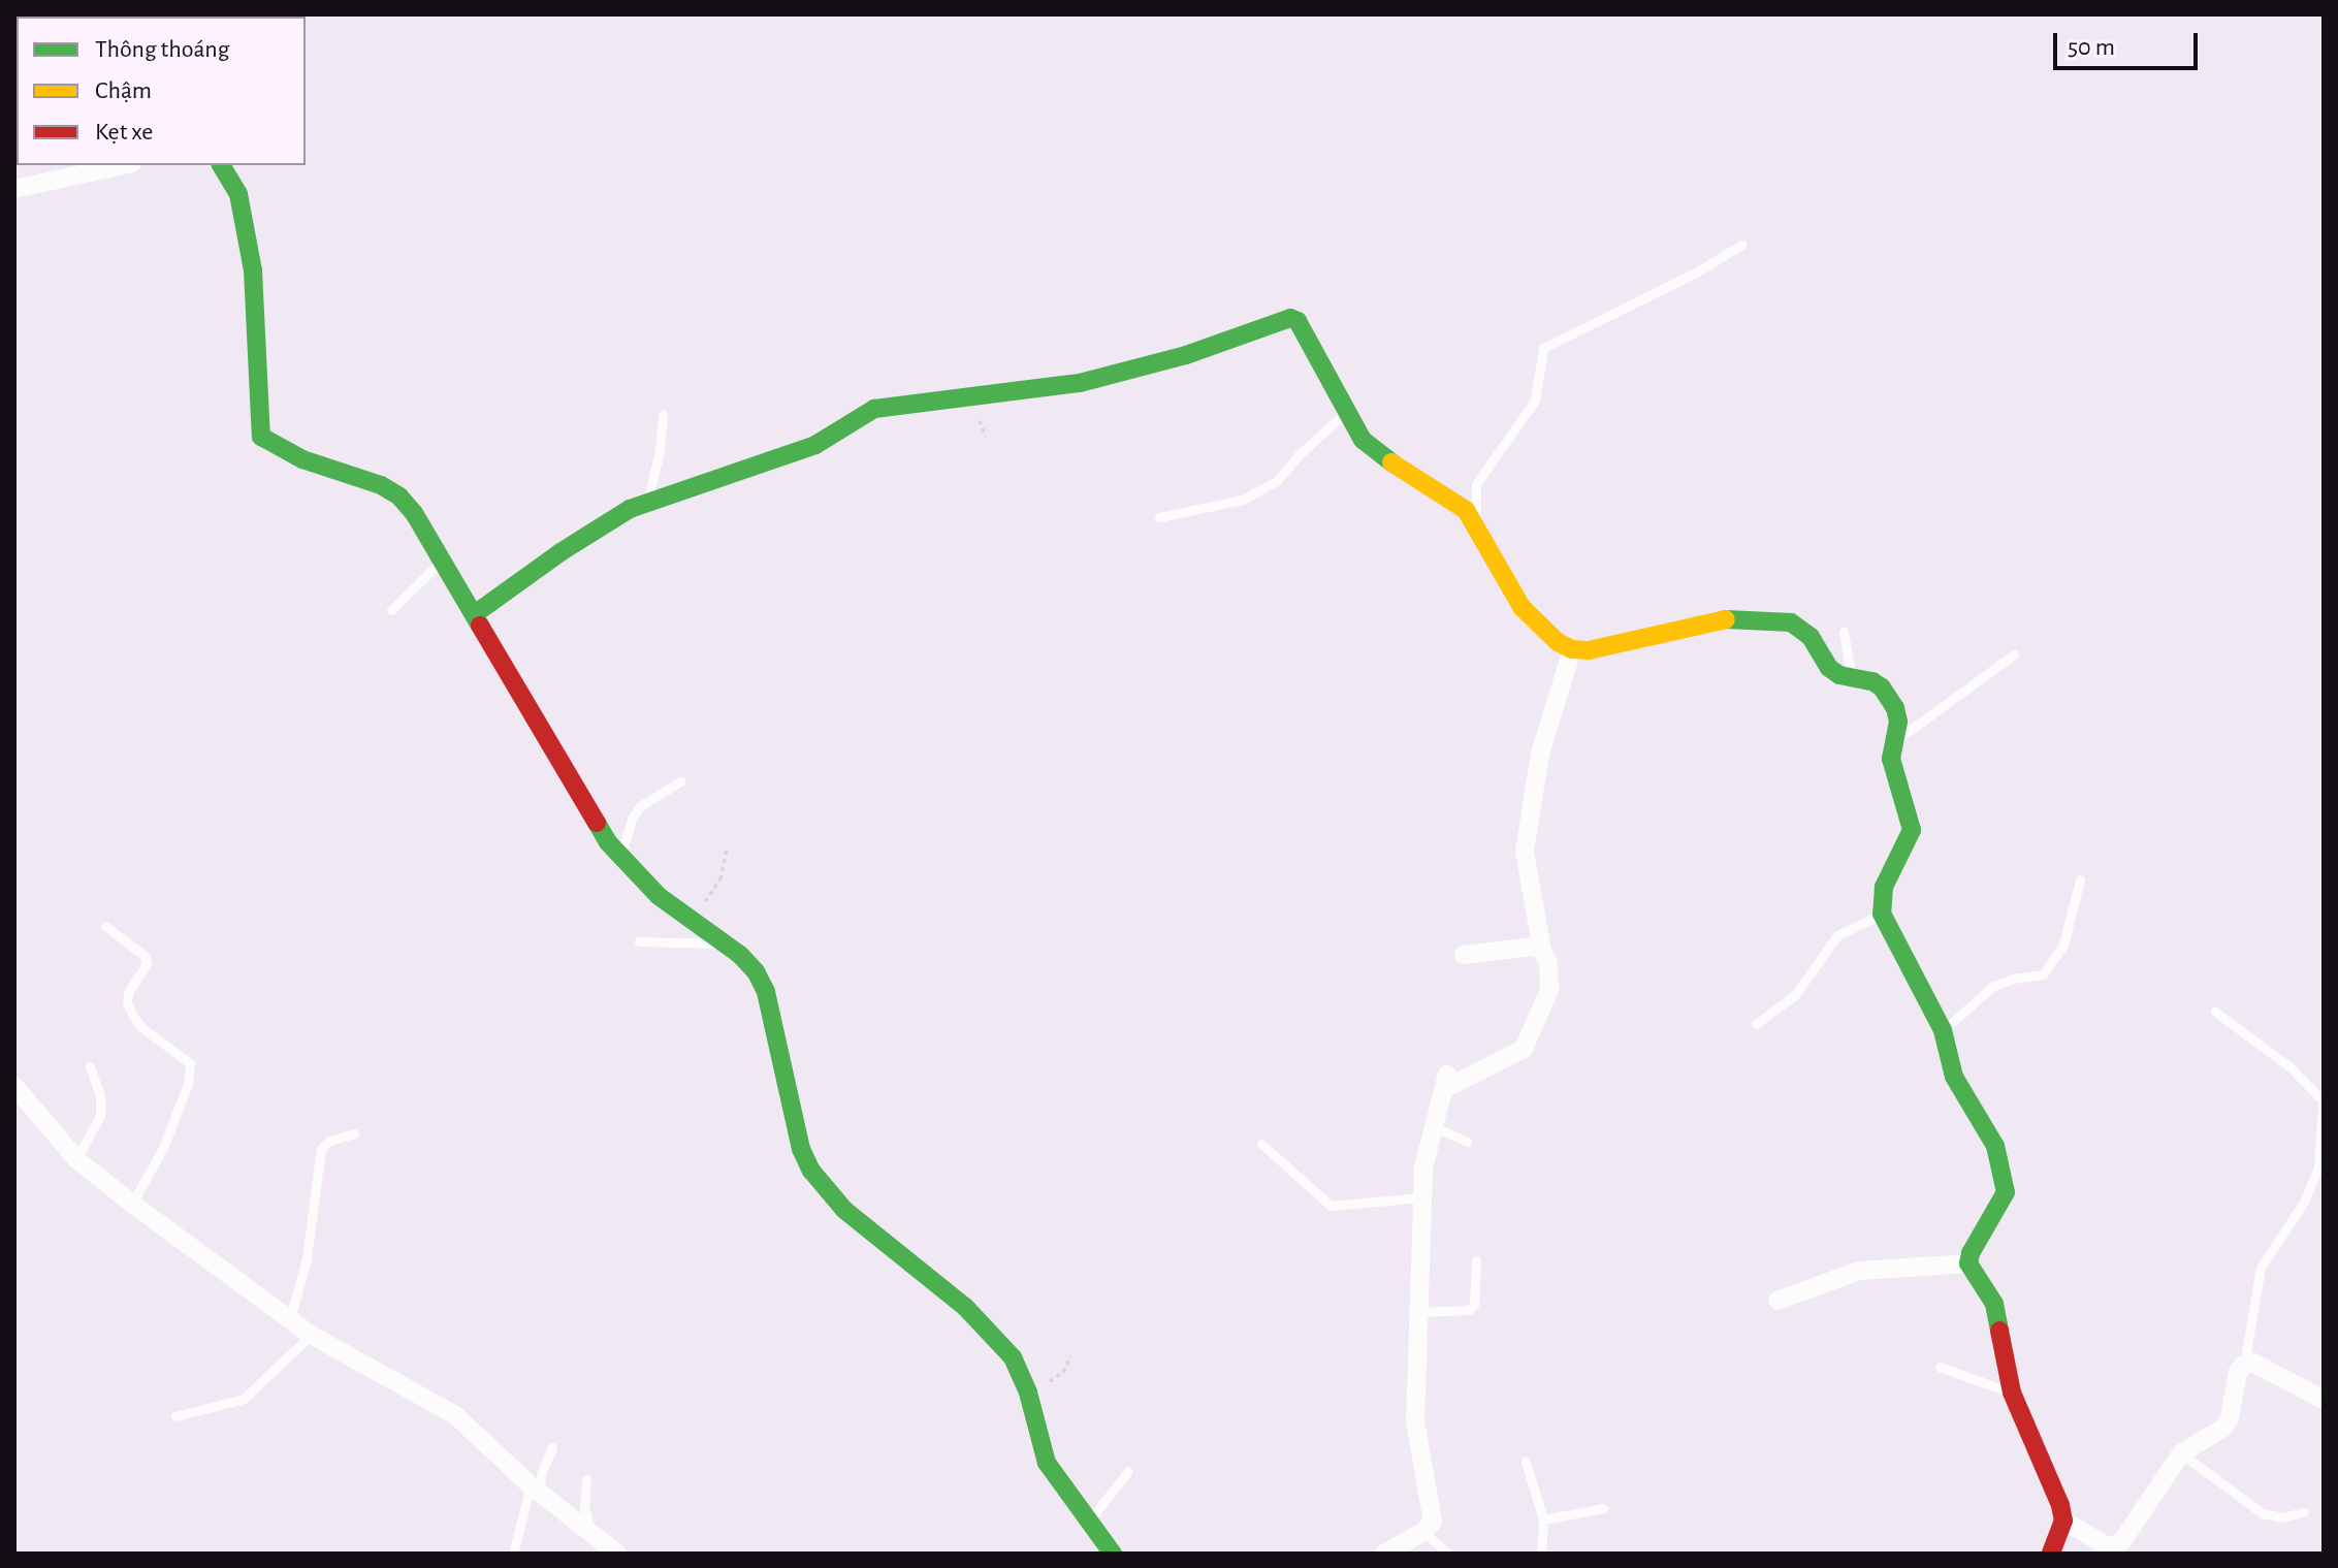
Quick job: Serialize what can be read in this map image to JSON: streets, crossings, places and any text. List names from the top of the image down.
{
  "legend": ["Thông thoáng", "Chậm", "Kẹt xe"],
  "scale_bar": "50 m"
}
